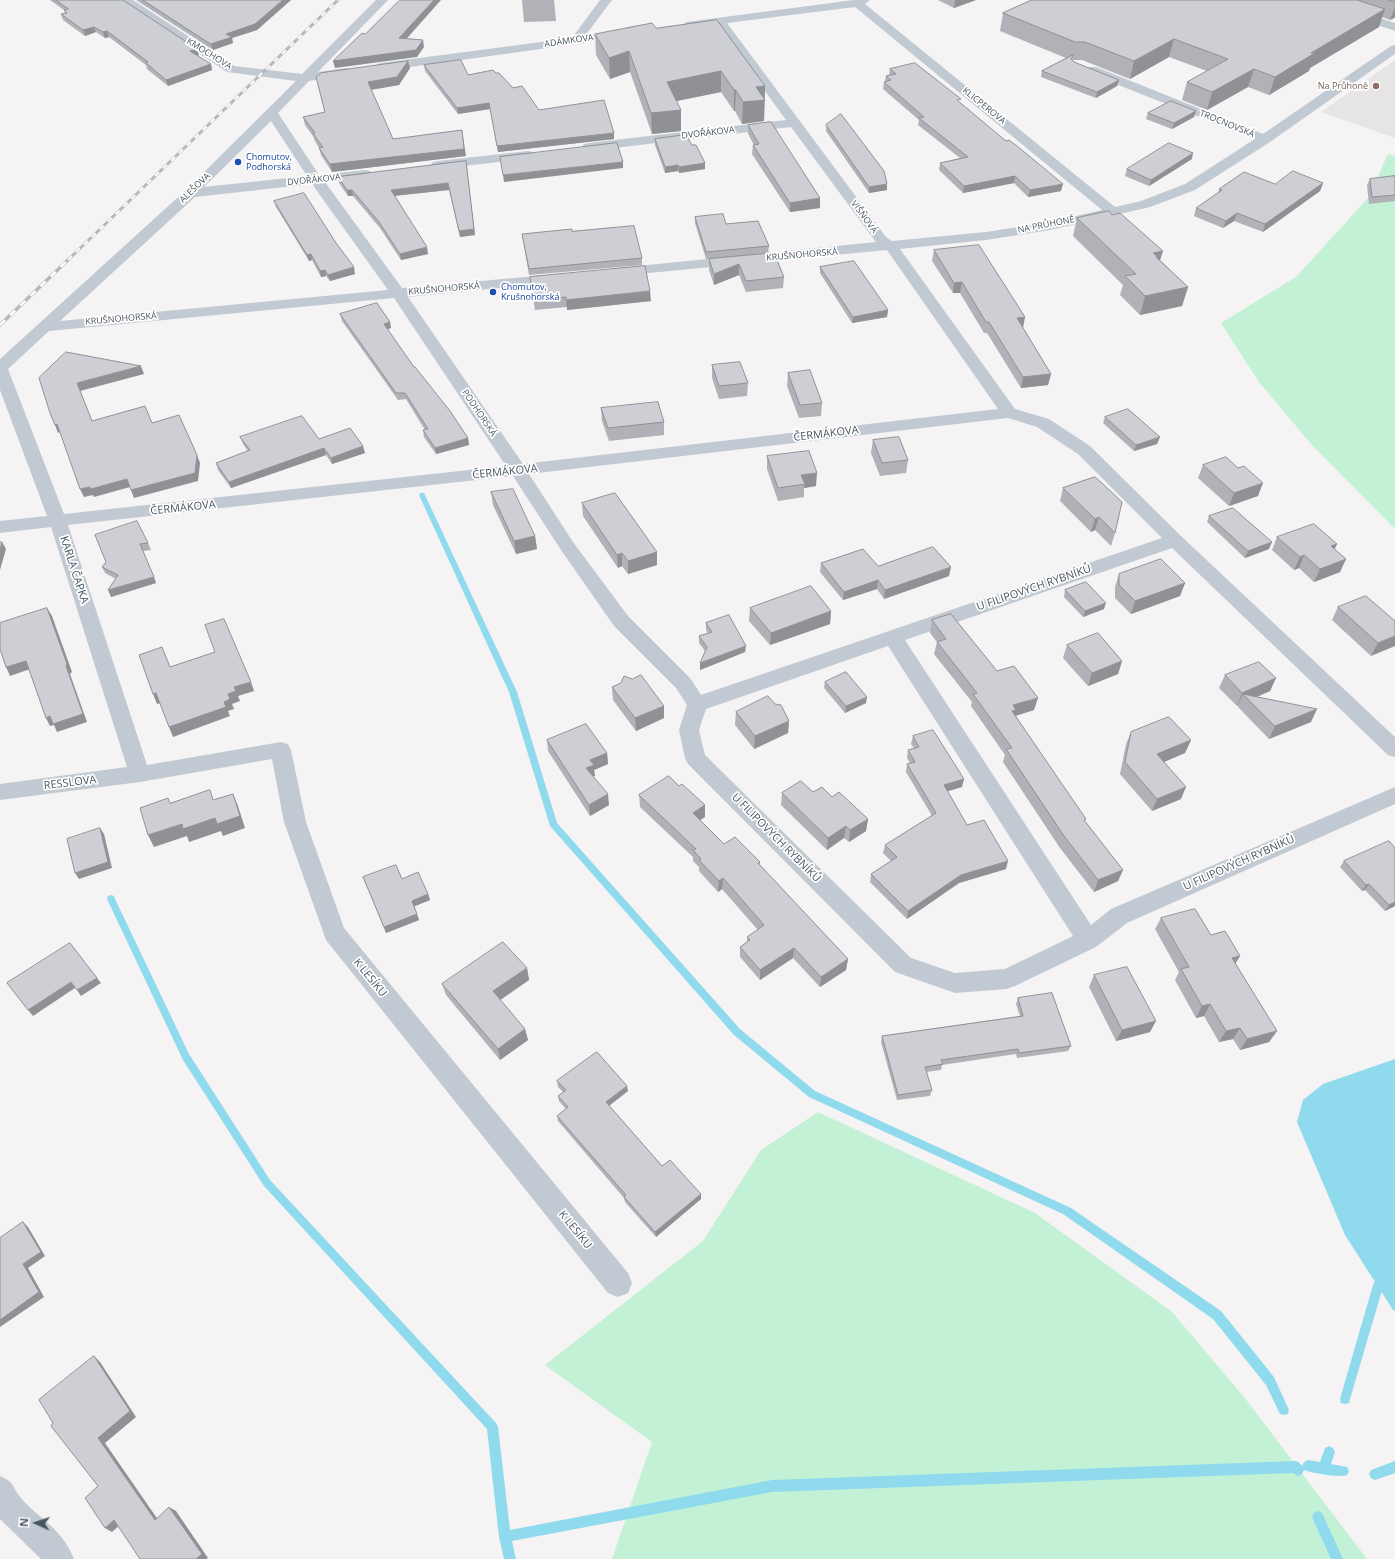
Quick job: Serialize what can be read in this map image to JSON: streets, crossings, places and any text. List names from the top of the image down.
{
  "streets": {
    "street": [
      "ADÁMKOVA",
      "KMOCHOVA",
      "KLICPEROVA",
      "TROCNOVSKÁ",
      "DVOŘÁKOVA",
      "ALEŠOVA",
      "VIŠŇOVÁ",
      "NA PRŮHONĚ",
      "KRUŠNOHORSKÁ",
      "PODHORSKÁ",
      "ČERMÁKOVA",
      "KARLA ČAPKA",
      "U FILIPOVÝCH RYBNÍKŮ",
      "RESSLOVA",
      "K LESÍKU"
    ]
  },
  "crossings": [
    ["KMOCHOVA", "ALEŠOVA"],
    ["KLICPEROVA", "NA PRŮHONĚ"],
    ["TROCNOVSKÁ", "NA PRŮHONĚ"],
    ["DVOŘÁKOVA", "ALEŠOVA"],
    ["DVOŘÁKOVA", "VIŠŇOVÁ"],
    ["DVOŘÁKOVA", "PODHORSKÁ"],
    ["ALEŠOVA", "KRUŠNOHORSKÁ"],
    ["ALEŠOVA", "PODHORSKÁ"],
    ["ALEŠOVA", "KARLA ČAPKA"],
    ["VIŠŇOVÁ", "NA PRŮHONĚ"],
    ["VIŠŇOVÁ", "KRUŠNOHORSKÁ"],
    ["VIŠŇOVÁ", "ČERMÁKOVA"],
    ["NA PRŮHONĚ", "KRUŠNOHORSKÁ"],
    ["KRUŠNOHORSKÁ", "PODHORSKÁ"],
    ["PODHORSKÁ", "ČERMÁKOVA"],
    ["PODHORSKÁ", "U FILIPOVÝCH RYBNÍKŮ"],
    ["ČERMÁKOVA", "KARLA ČAPKA"],
    ["KARLA ČAPKA", "RESSLOVA"],
    ["KARLA ČAPKA", "K LESÍKU"],
    ["RESSLOVA", "K LESÍKU"]
  ],
  "places": ["Na Průhoně", "Chomutov, Podhorská", "Chomutov, Krušnohorská"],
  "north": "left"
}
